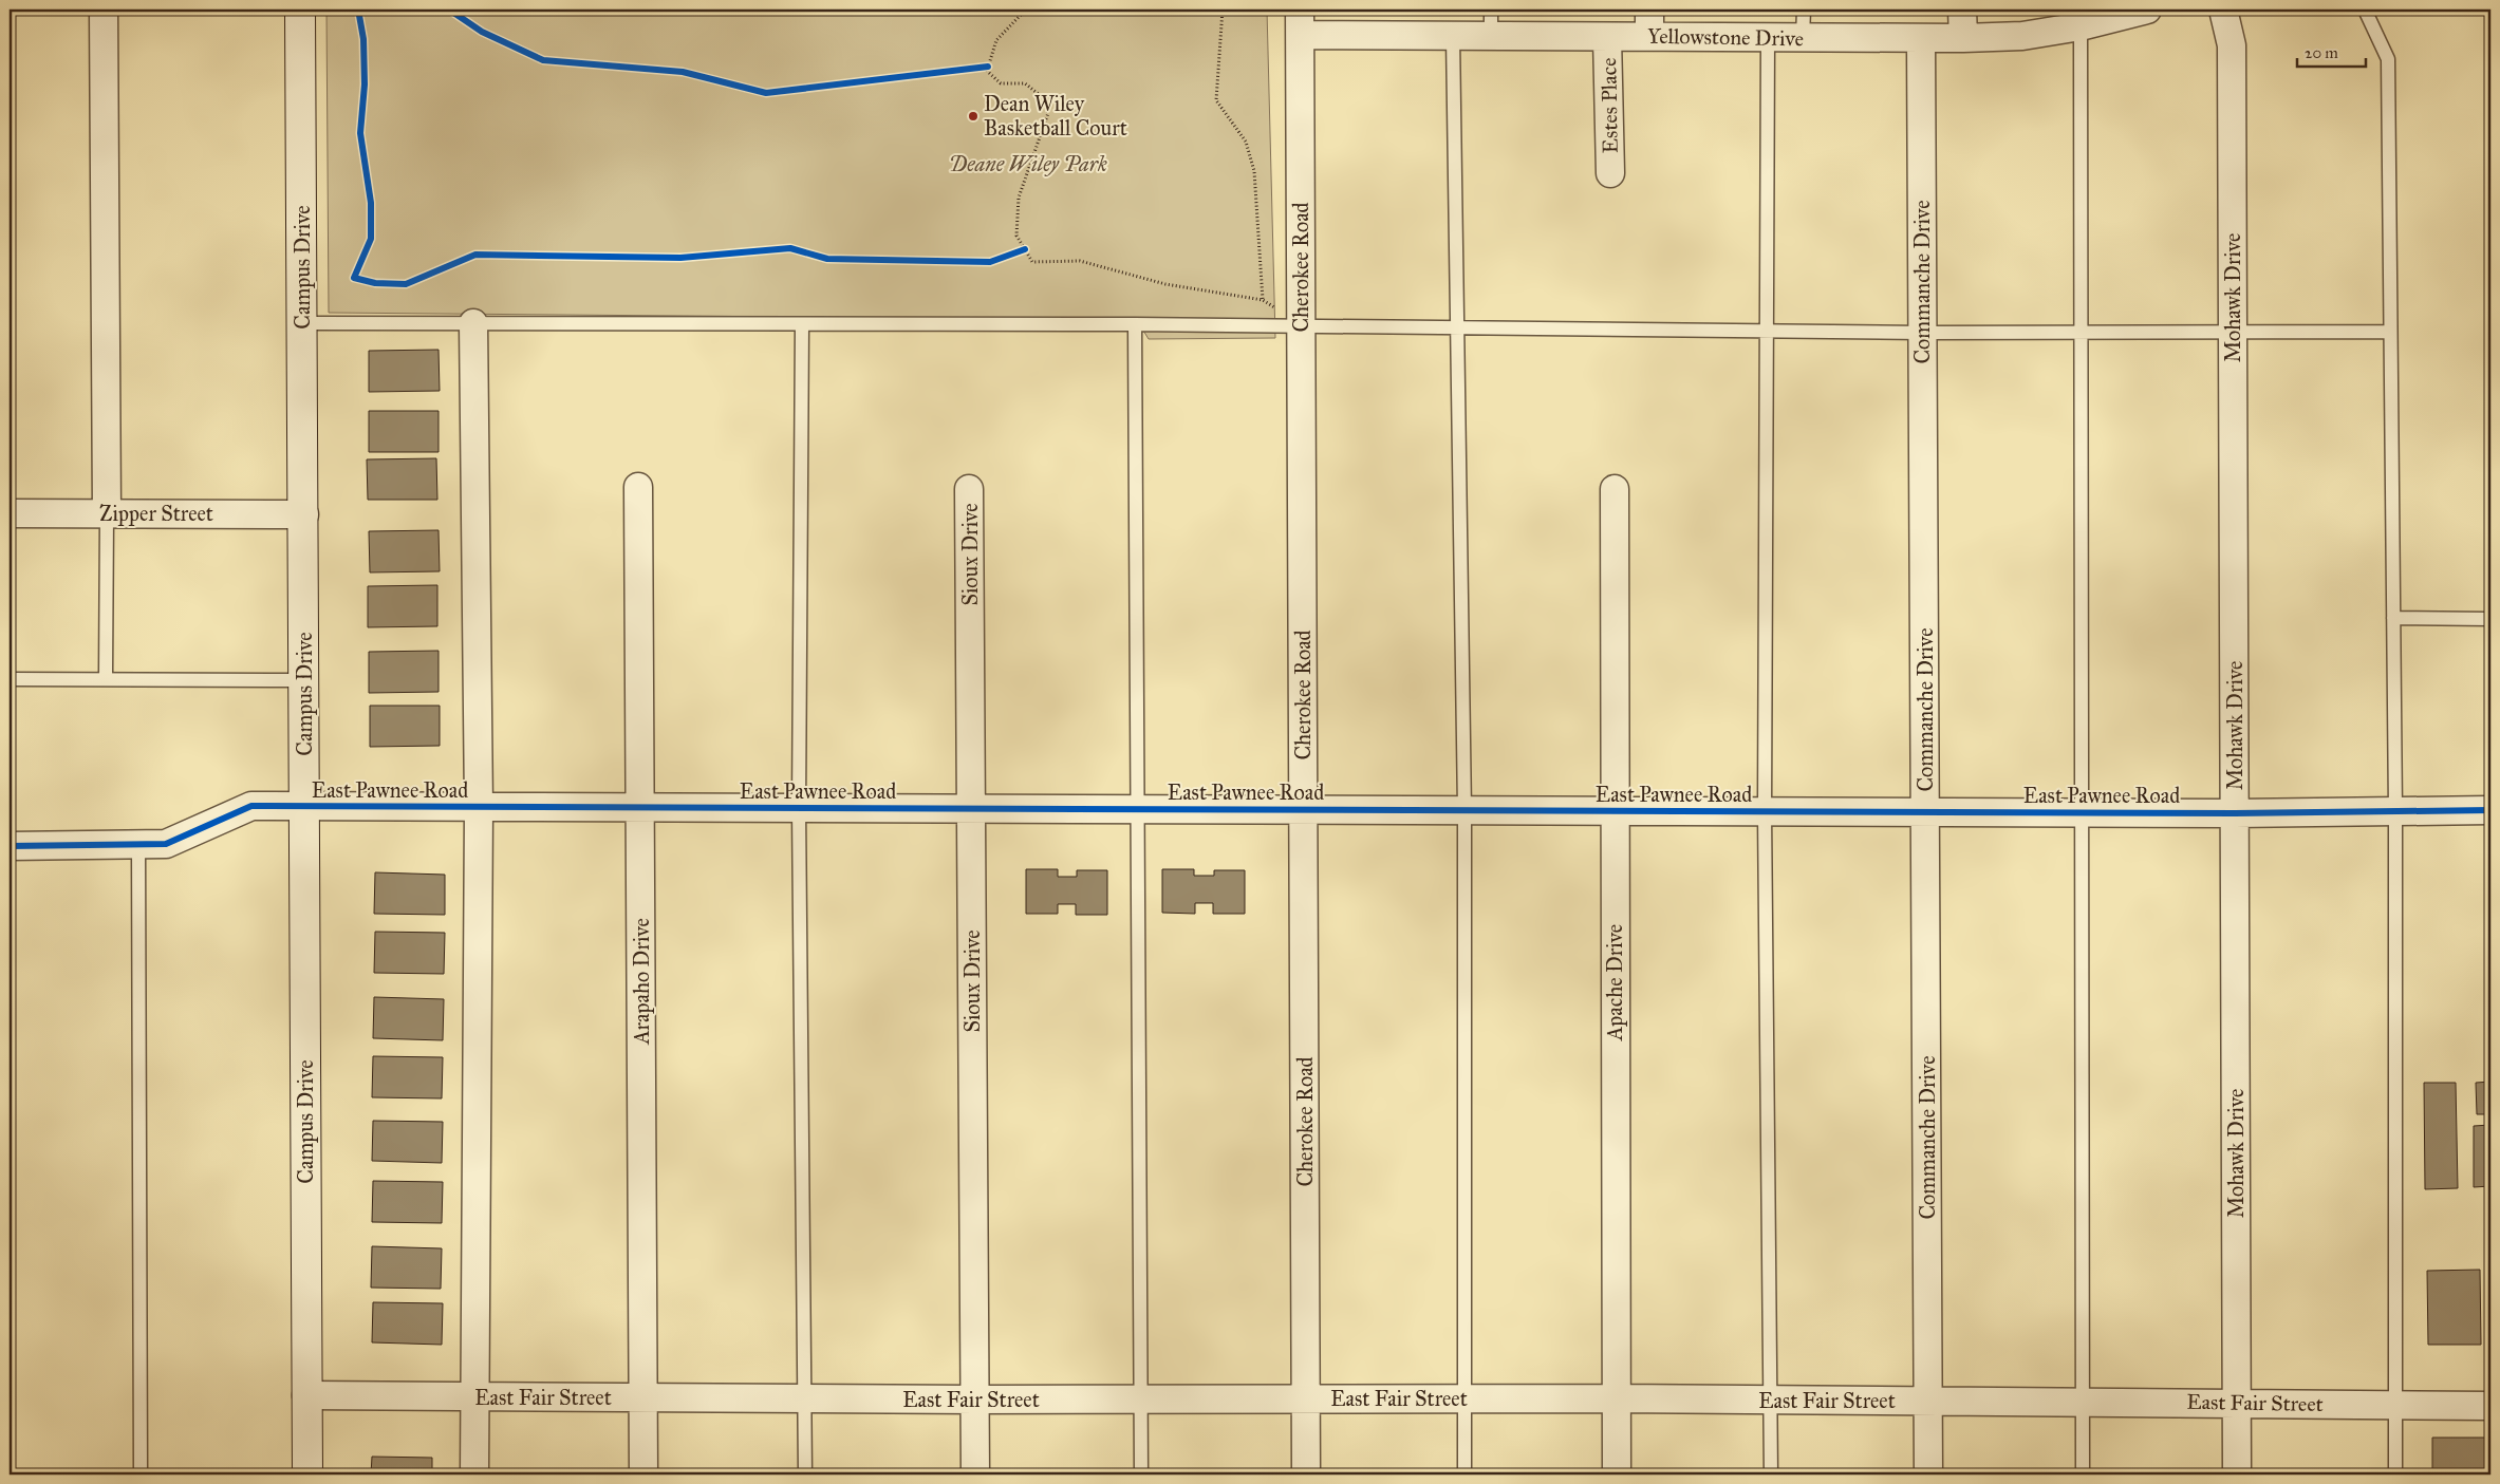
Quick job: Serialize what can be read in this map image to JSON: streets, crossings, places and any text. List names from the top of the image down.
{
  "streets": {
    "main road": ["Campus Drive"],
    "street": [
      "Yellowstone Drive",
      "Estes Place",
      "Cherokee Road",
      "Commanche Drive",
      "Mohawk Drive",
      "Zipper Street",
      "Sioux Drive",
      "East Pawnee Road",
      "Arapaho Drive",
      "Apache Drive",
      "East Fair Street"
    ]
  },
  "crossings": [
    ["Yellowstone Drive", "Estes Place"],
    ["Yellowstone Drive", "Cherokee Road"],
    ["Yellowstone Drive", "Commanche Drive"],
    ["Campus Drive", "Zipper Street"],
    ["Campus Drive", "East Pawnee Road"],
    ["Campus Drive", "East Fair Street"],
    ["Cherokee Road", "East Pawnee Road"],
    ["Cherokee Road", "East Fair Street"],
    ["Commanche Drive", "East Pawnee Road"],
    ["Commanche Drive", "East Fair Street"],
    ["Mohawk Drive", "East Pawnee Road"],
    ["Mohawk Drive", "East Fair Street"],
    ["Sioux Drive", "East Pawnee Road"],
    ["Sioux Drive", "East Fair Street"],
    ["East Pawnee Road", "Arapaho Drive"],
    ["East Pawnee Road", "Apache Drive"],
    ["Arapaho Drive", "East Fair Street"],
    ["Apache Drive", "East Fair Street"]
  ],
  "parks": ["Deane Wiley Park"],
  "places": ["Dean Wiley Basketball Court"],
  "scale_bar": "20 m"
}
